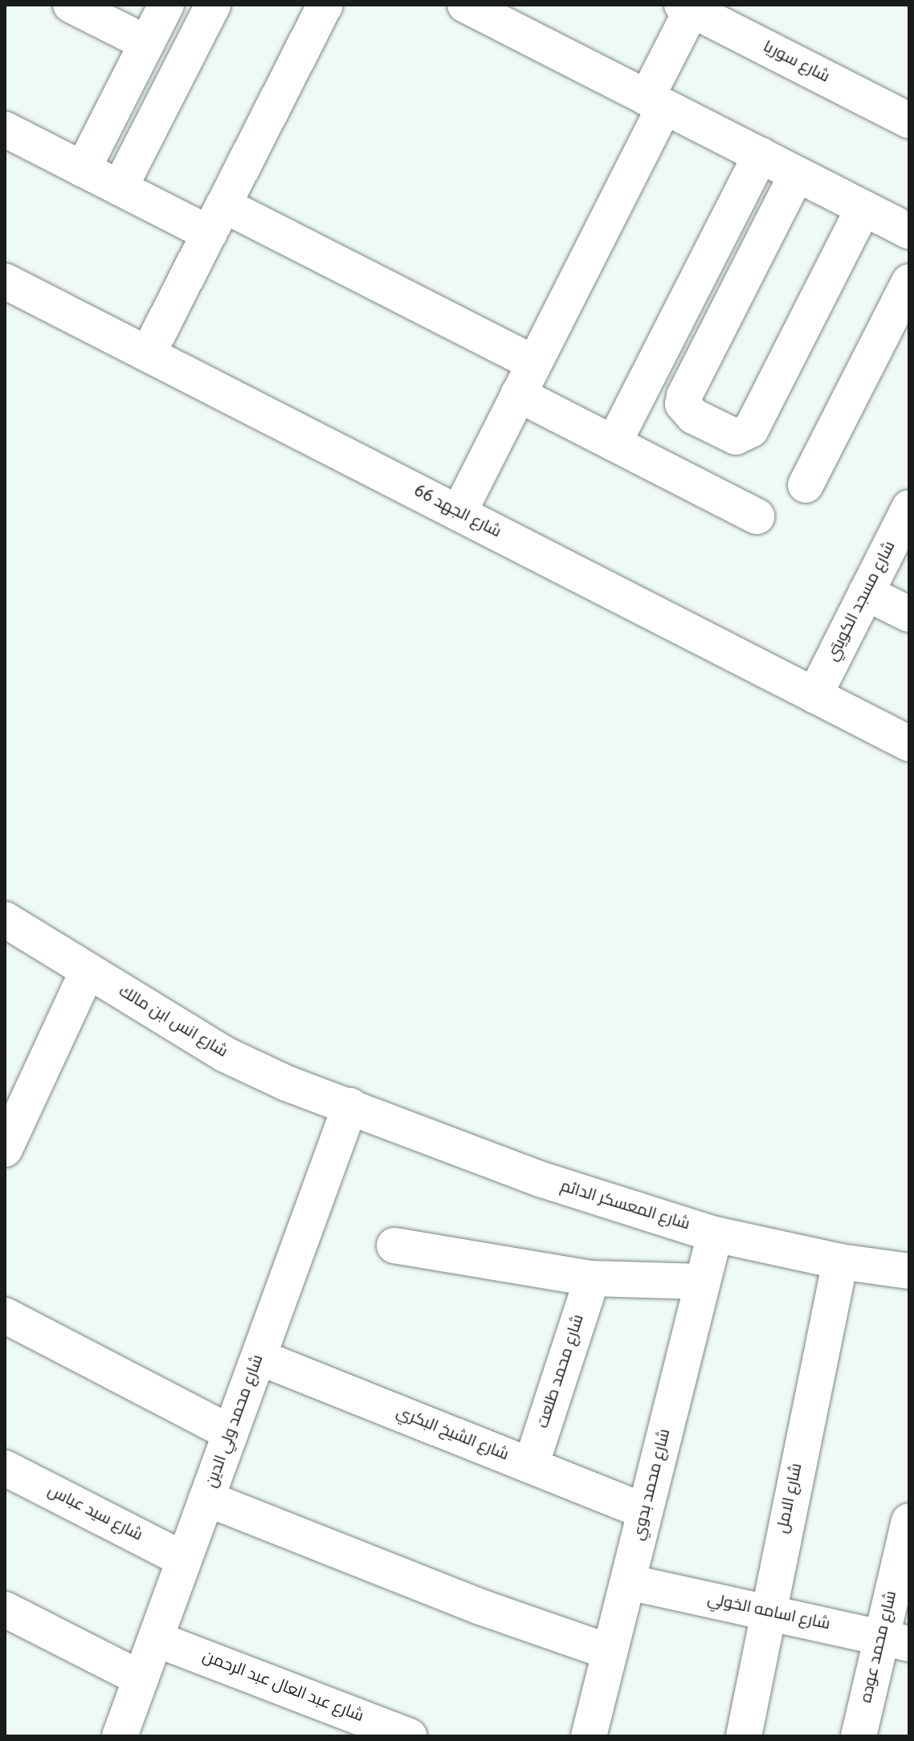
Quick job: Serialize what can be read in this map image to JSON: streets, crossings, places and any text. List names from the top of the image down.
{
  "streets": {
    "street": [
      "شارع سوريا",
      "شارع الجهد 66",
      "شارع مسجد الكويتي",
      "شارع انس ابن مالك",
      "شارع المعسكر الدائم",
      "شارع محمد طلعت",
      "شارع محمد ولي الدين",
      "شارع الشيخ البكري",
      "شارع محمد بدوي",
      "شارع الامل",
      "شارع سيد عباس",
      "شارع اسامه الخولي",
      "شارع محمد عوده",
      "شارع عبد العال عبد الرحمن"
    ]
  },
  "crossings": [
    ["شارع الجهد 66", "شارع مسجد الكويتي"],
    ["شارع انس ابن مالك", "شارع المعسكر الدائم"],
    ["شارع انس ابن مالك", "شارع محمد ولي الدين"],
    ["شارع المعسكر الدائم", "شارع محمد ولي الدين"],
    ["شارع المعسكر الدائم", "شارع محمد بدوي"],
    ["شارع المعسكر الدائم", "شارع الامل"],
    ["شارع محمد طلعت", "شارع الشيخ البكري"],
    ["شارع محمد ولي الدين", "شارع الشيخ البكري"],
    ["شارع محمد ولي الدين", "شارع سيد عباس"],
    ["شارع محمد ولي الدين", "شارع عبد العال عبد الرحمن"],
    ["شارع الشيخ البكري", "شارع محمد بدوي"],
    ["شارع محمد بدوي", "شارع اسامه الخولي"],
    ["شارع الامل", "شارع اسامه الخولي"],
    ["شارع اسامه الخولي", "شارع محمد عوده"]
  ]
}
